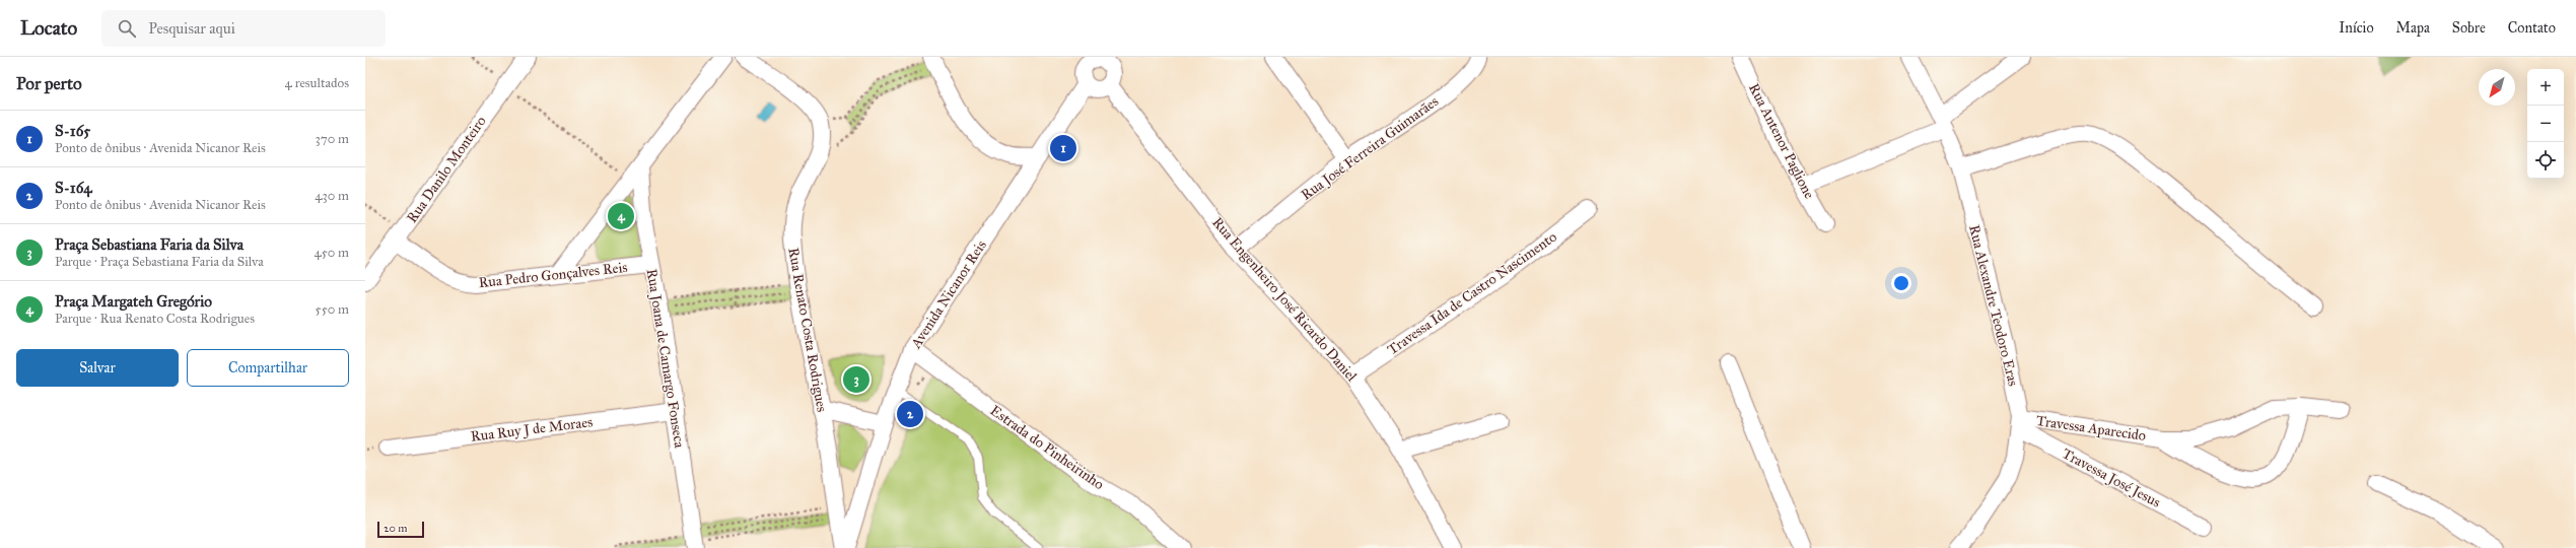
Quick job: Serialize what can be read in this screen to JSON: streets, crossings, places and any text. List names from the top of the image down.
{
  "streets": {
    "street": [
      "Rua Antenor Paglione",
      "Rua José Ferreira Guimarães",
      "Rua Danilo Monteiro",
      "Rua Pedro Gonçalves Reis",
      "Travessa Ida de Castro Nascimento",
      "Avenida Nicanor Reis",
      "Rua Engenheiro José Ricardo Daniel",
      "Rua Alexandre Teodoro Eras",
      "Rua Renato Costa Rodrigues",
      "Rua Joana de Camargo Fonseca",
      "Travessa Aparecido",
      "Rua Ruy J de Moraes",
      "Estrada do Pinheirinho",
      "Travessa José Jesus"
    ]
  },
  "crossings": [
    ["Rua José Ferreira Guimarães", "Rua Engenheiro José Ricardo Daniel"],
    ["Rua Danilo Monteiro", "Rua Pedro Gonçalves Reis"],
    ["Rua Pedro Gonçalves Reis", "Rua Joana de Camargo Fonseca"],
    ["Travessa Ida de Castro Nascimento", "Rua Engenheiro José Ricardo Daniel"],
    ["Avenida Nicanor Reis", "Rua Engenheiro José Ricardo Daniel"],
    ["Avenida Nicanor Reis", "Estrada do Pinheirinho"],
    ["Rua Alexandre Teodoro Eras", "Travessa Aparecido"],
    ["Rua Alexandre Teodoro Eras", "Travessa José Jesus"],
    ["Rua Joana de Camargo Fonseca", "Rua Ruy J de Moraes"],
    ["Travessa Aparecido", "Travessa José Jesus"]
  ],
  "scale_bar": "20 m",
  "north": "bottom left",
  "page": {
    "header": "Locato",
    "search": "Pesquisar aqui",
    "nav": [
      "Início",
      "Mapa",
      "Sobre",
      "Contato"
    ],
    "heading": ["Por perto", "4 resultados"],
    "map_buttons": ["+", "−"],
    "list": [
      {
        "mark": "1",
        "name": "S-165",
        "note": "Ponto de ônibus · Avenida Nicanor Reis",
        "value": "370 m"
      },
      {
        "mark": "2",
        "name": "S-164",
        "note": "Ponto de ônibus · Avenida Nicanor Reis",
        "value": "430 m"
      },
      {
        "mark": "3",
        "name": "Praça Sebastiana Faria da Silva",
        "note": "Parque · Praça Sebastiana Faria da Silva",
        "value": "450 m"
      },
      {
        "mark": "4",
        "name": "Praça Margateh Gregório",
        "note": "Parque · Rua Renato Costa Rodrigues",
        "value": "550 m"
      }
    ],
    "pins": [
      "1",
      "4",
      "3",
      "2"
    ],
    "buttons": ["Salvar", "Compartilhar"],
    "scale": "20 m"
  }
}
